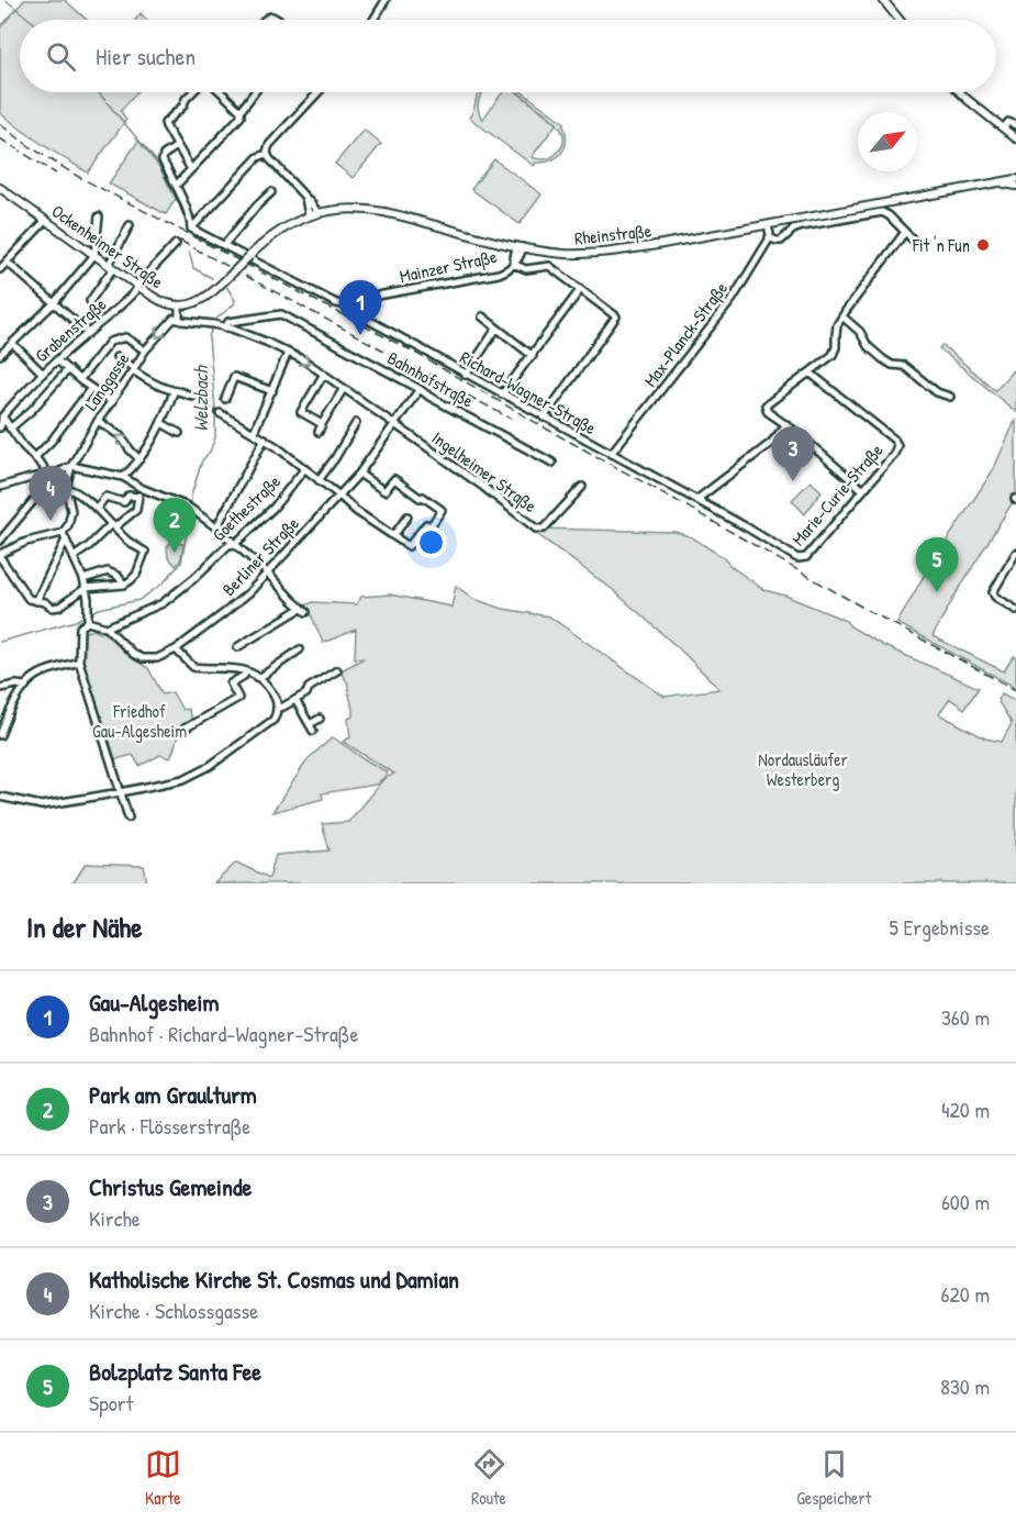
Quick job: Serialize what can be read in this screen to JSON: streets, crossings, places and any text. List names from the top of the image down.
{
  "streets": {
    "main road": ["Rheinstraße", "Ockenheimer Straße"],
    "street": [
      "Mainzer Straße",
      "Grabenstraße",
      "Max-Planck-Straße",
      "Bahnhofstraße",
      "Langgasse",
      "Richard-Wagner-Straße",
      "Ingelheimer Straße",
      "Marie-Curie-Straße",
      "Goethestraße",
      "Berliner Straße"
    ]
  },
  "crossings": [
    ["Rheinstraße", "Ockenheimer Straße"],
    ["Rheinstraße", "Mainzer Straße"],
    ["Ockenheimer Straße", "Grabenstraße"],
    ["Mainzer Straße", "Richard-Wagner-Straße"],
    ["Max-Planck-Straße", "Richard-Wagner-Straße"],
    ["Bahnhofstraße", "Langgasse"],
    ["Bahnhofstraße", "Ingelheimer Straße"],
    ["Richard-Wagner-Straße", "Marie-Curie-Straße"],
    ["Ingelheimer Straße", "Berliner Straße"],
    ["Goethestraße", "Berliner Straße"]
  ],
  "water": ["Welzbach"],
  "parks": ["Friedhof Gau-Algesheim", "Nordausläufer Westerberg"],
  "places": ["Fit 'n Fun"],
  "north": "top right",
  "page": {
    "search": "Hier suchen",
    "pins": [
      "1",
      "3",
      "4",
      "2",
      "5"
    ],
    "heading": ["In der Nähe", "5 Ergebnisse"],
    "list": [
      {
        "mark": "1",
        "name": "Gau-Algesheim",
        "note": "Bahnhof · Richard-Wagner-Straße",
        "value": "360 m"
      },
      {
        "mark": "2",
        "name": "Park am Graulturm",
        "note": "Park · Flösserstraße",
        "value": "420 m"
      },
      {
        "mark": "3",
        "name": "Christus Gemeinde",
        "note": "Kirche",
        "value": "600 m"
      },
      {
        "mark": "4",
        "name": "Katholische Kirche St. Cosmas und Damian",
        "note": "Kirche · Schlossgasse",
        "value": "620 m"
      },
      {
        "mark": "5",
        "name": "Bolzplatz Santa Fee",
        "note": "Sport",
        "value": "830 m"
      }
    ],
    "nav": ["Karte", "Route", "Gespeichert"]
  }
}
